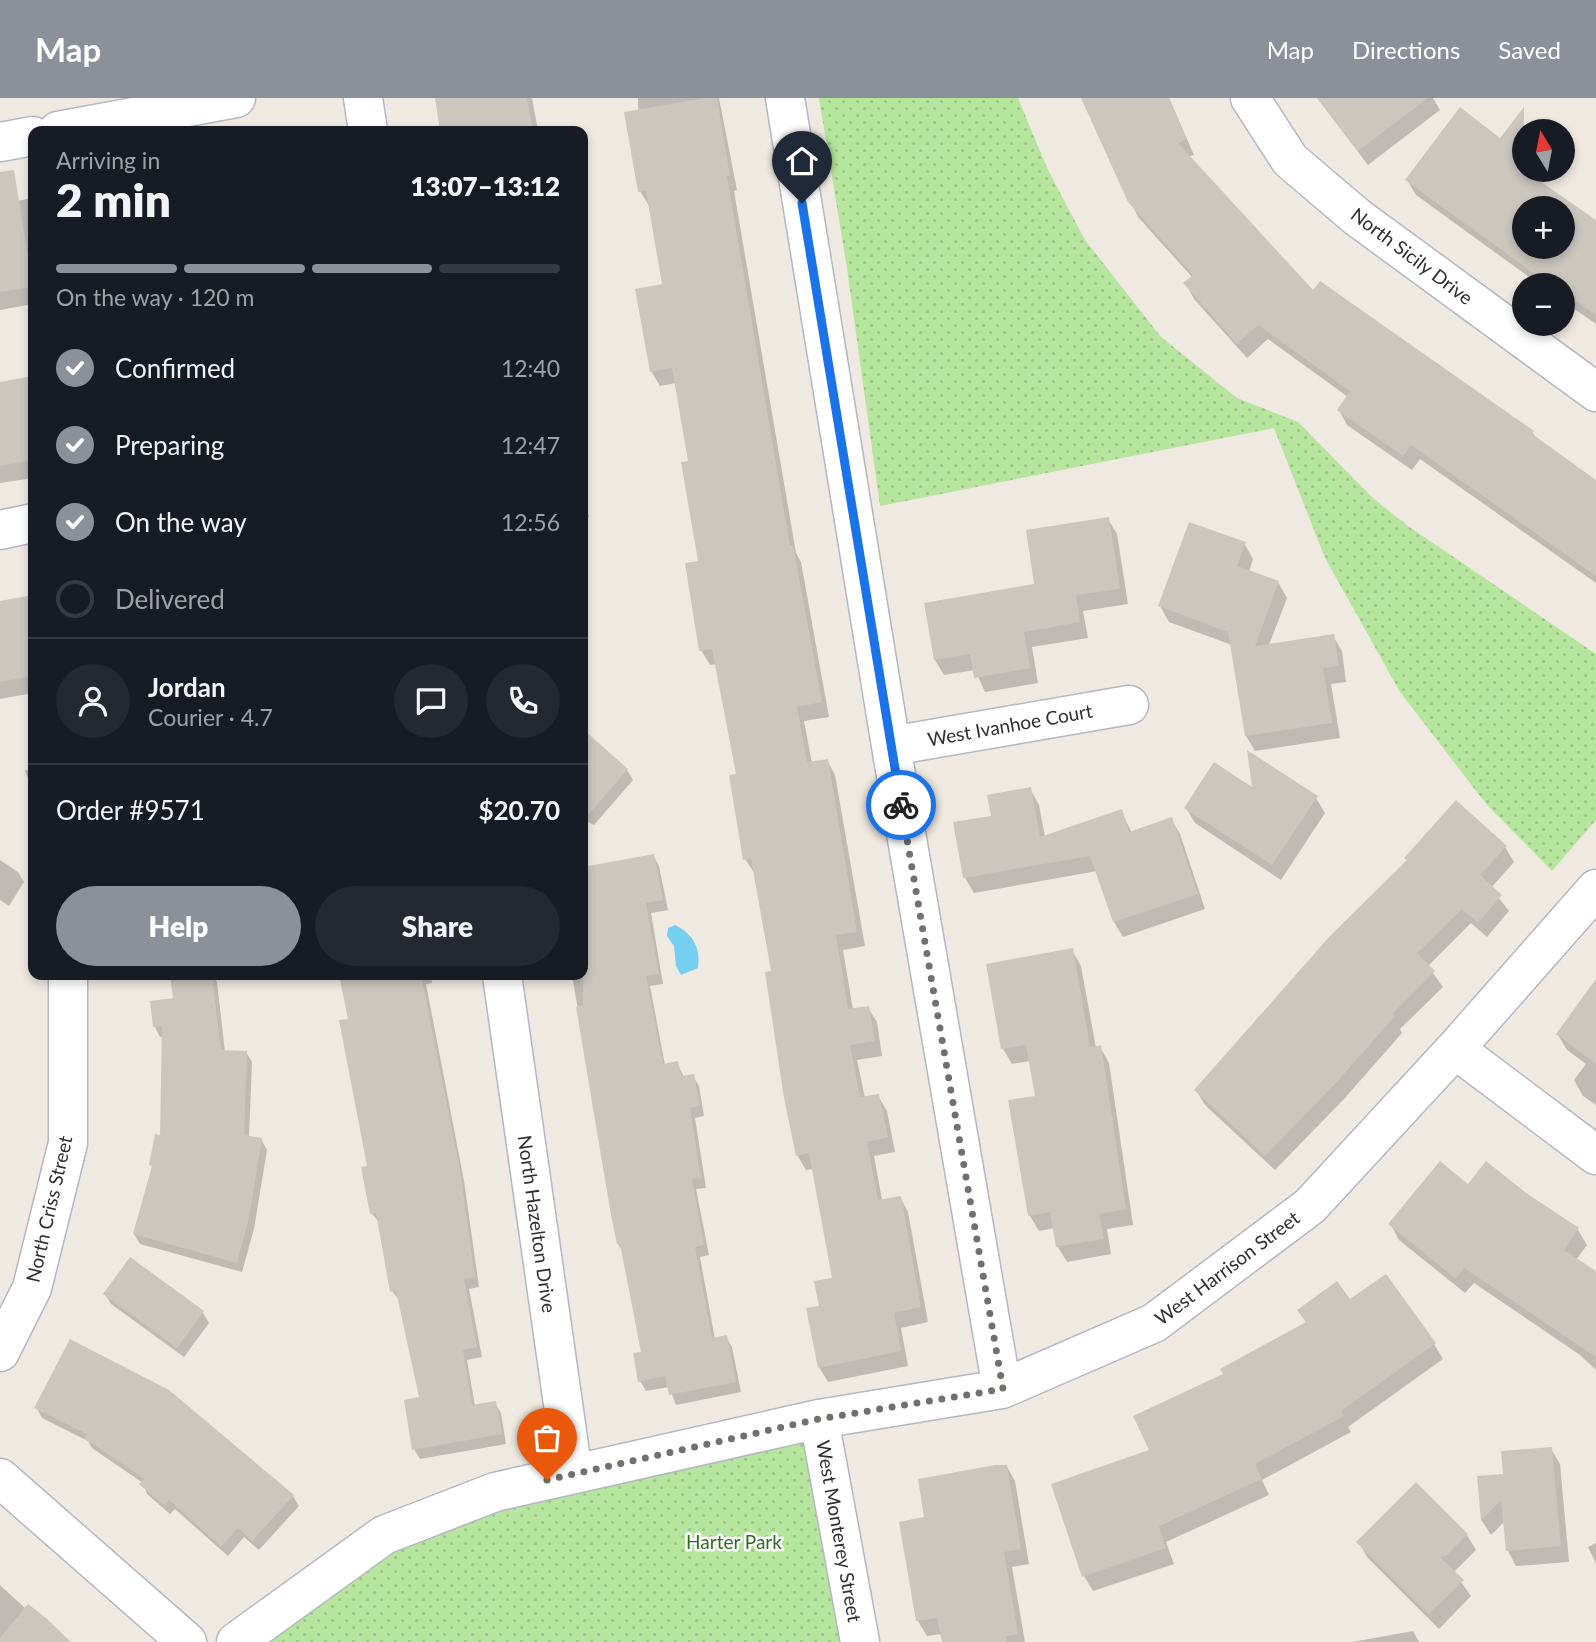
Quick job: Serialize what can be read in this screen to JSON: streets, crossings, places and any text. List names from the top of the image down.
{
  "streets": {
    "street": [
      "North Sicily Drive",
      "West Ivanhoe Court",
      "North Criss Street",
      "North Hazelton Drive",
      "West Harrison Street",
      "West Monterey Street"
    ]
  },
  "crossings": [
    ["North Hazelton Drive", "West Harrison Street"],
    ["West Harrison Street", "West Monterey Street"]
  ],
  "parks": ["Harter Park"],
  "north": "top",
  "page": {
    "header": "Map",
    "nav": ["Map", "Directions", "Saved"],
    "map_buttons": ["+", "−"],
    "heading": ["2 min", "Arriving in", "13:07–13:12"],
    "panel": [
      "Jordan",
      "Courier · 4.7",
      "Order #9571",
      "$20.70"
    ],
    "bar": "On the way · 120 m",
    "list": [
      ["Confirmed", "12:40"],
      ["Preparing", "12:47"],
      ["On the way", "12:56"],
      "Delivered"
    ],
    "buttons": ["Help", "Share"]
  }
}
